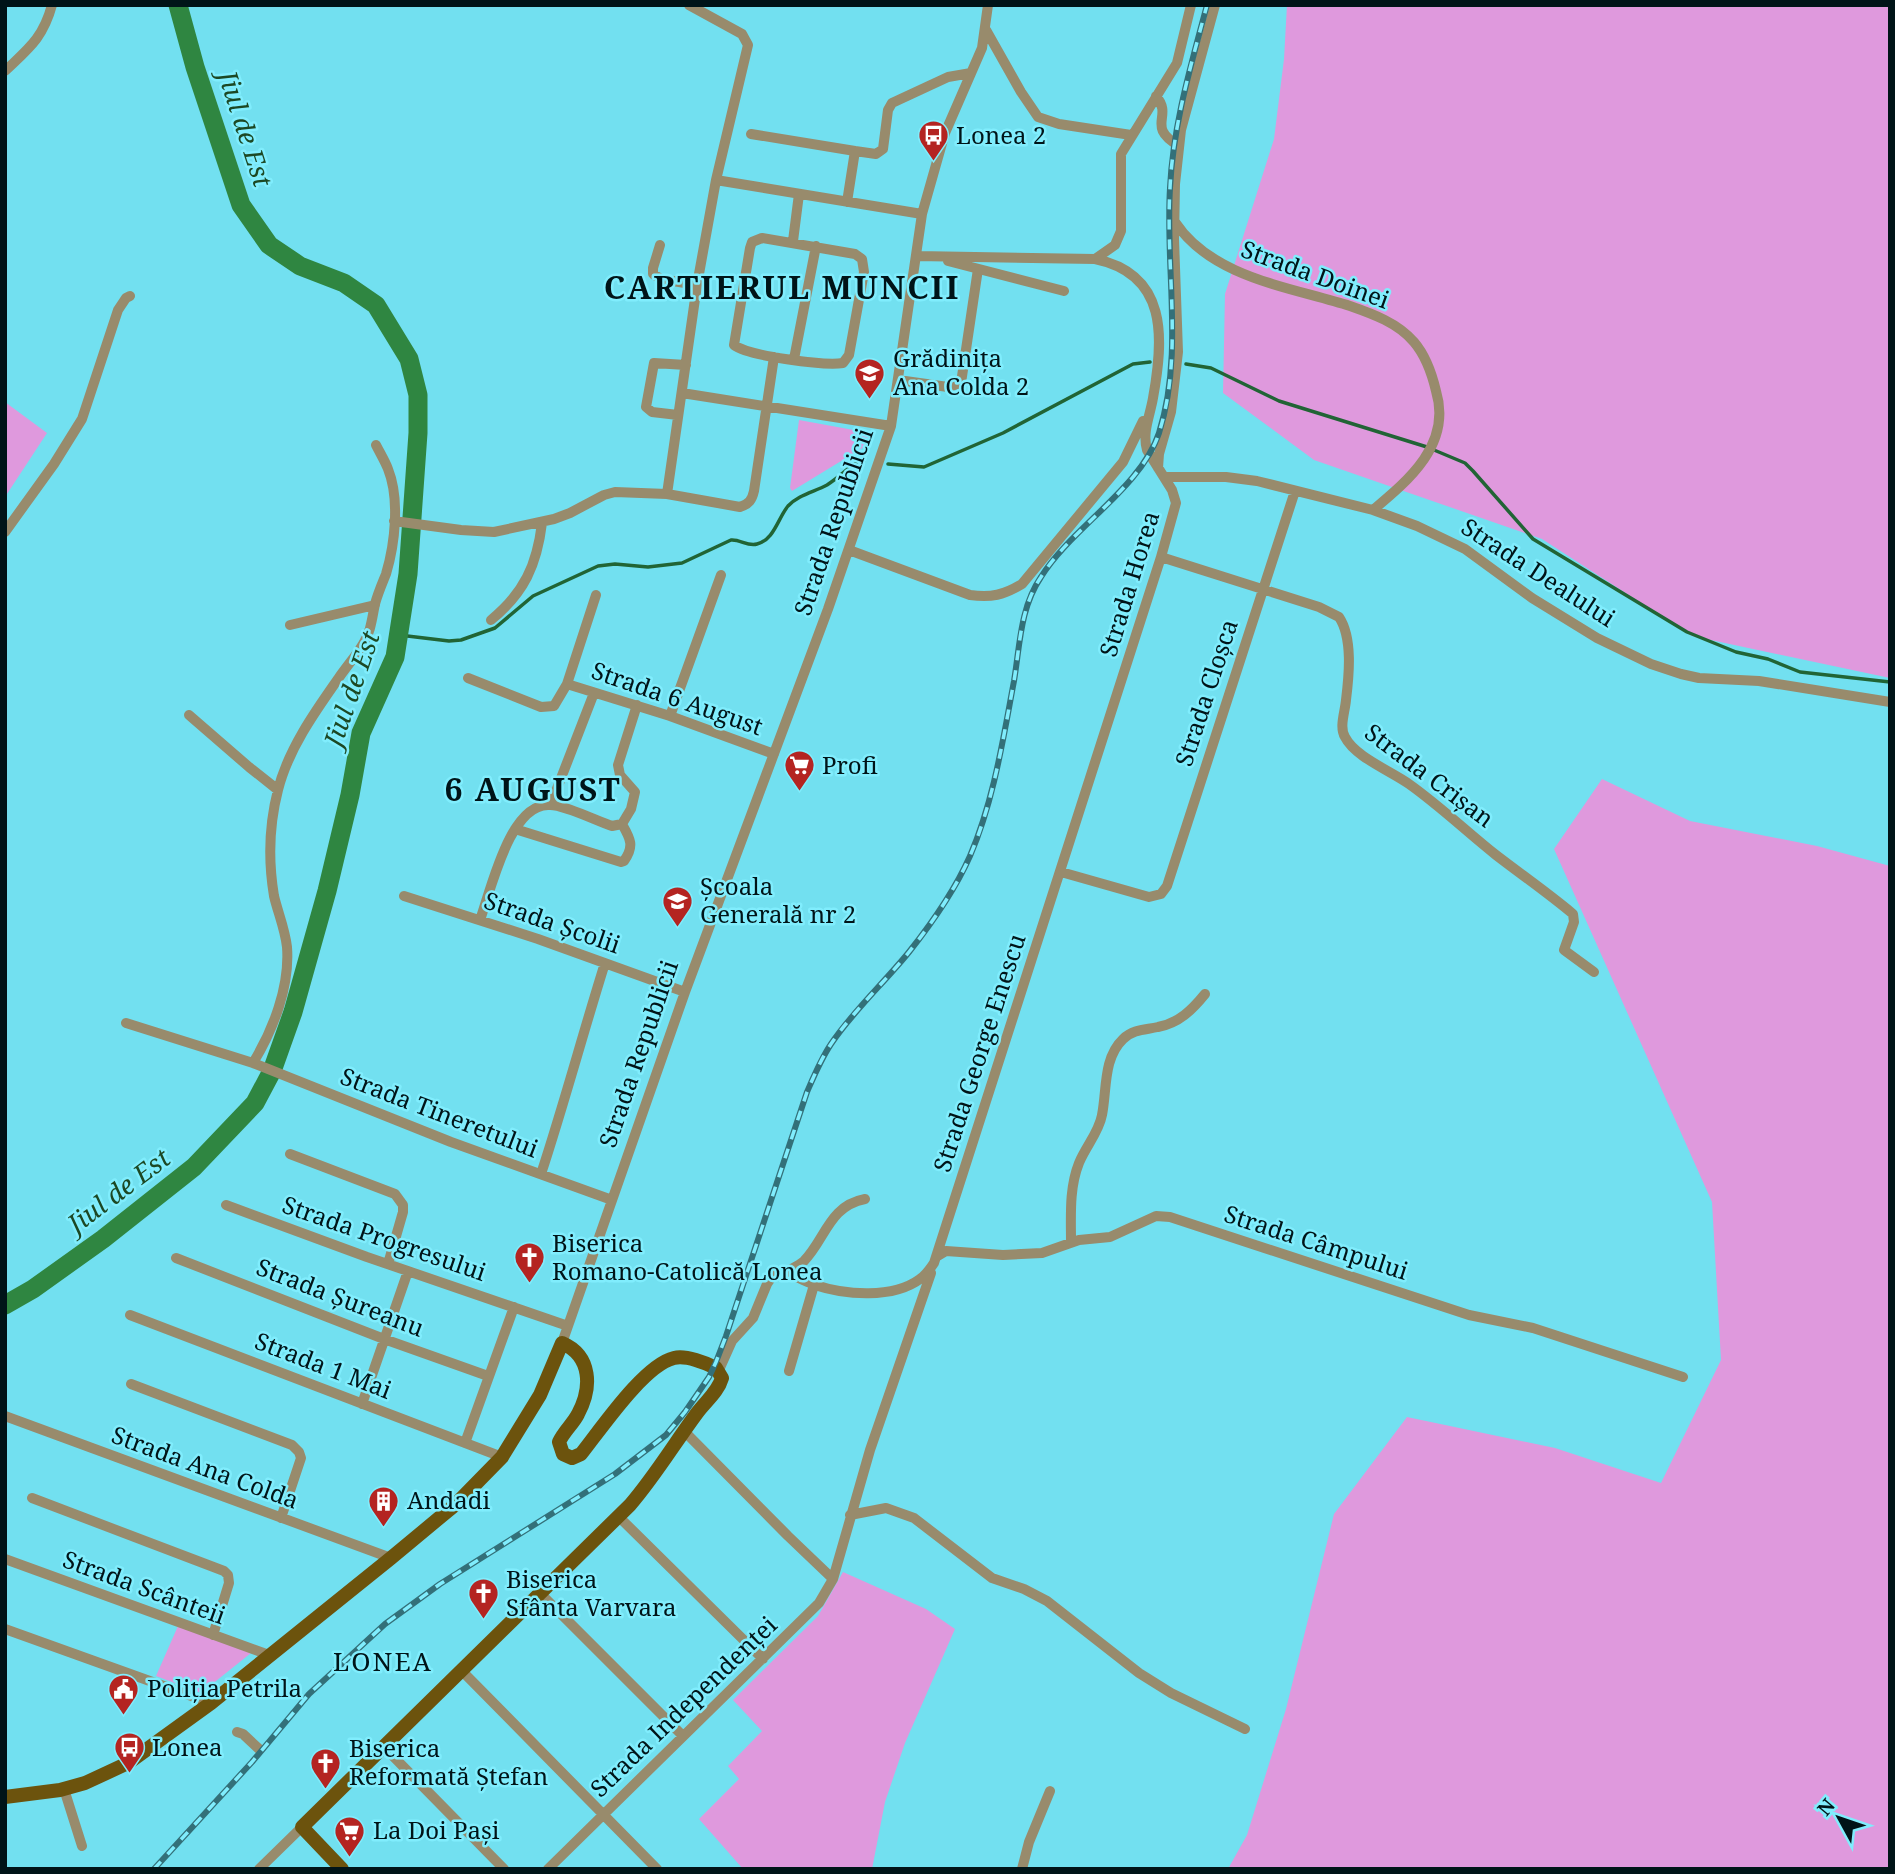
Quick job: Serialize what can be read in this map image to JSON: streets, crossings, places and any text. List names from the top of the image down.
{
  "streets": {
    "main road": ["Strada Republicii"],
    "street": [
      "Strada Doinei",
      "Strada Dealului",
      "Strada Horea",
      "Strada Cloșca",
      "Strada 6 August",
      "Strada Crișan",
      "Strada Școlii",
      "Strada George Enescu",
      "Strada Tineretului",
      "Strada Progresului",
      "Strada Câmpului",
      "Strada Șureanu",
      "Strada 1 Mai",
      "Strada Ana Colda",
      "Strada Scânteii",
      "Strada Independenței"
    ]
  },
  "crossings": [
    ["Strada Doinei", "Strada Dealului"],
    ["Strada Republicii", "Strada 6 August"],
    ["Strada Republicii", "Strada Școlii"],
    ["Strada Republicii", "Strada Tineretului"],
    ["Strada Republicii", "Strada Progresului"],
    ["Strada Republicii", "Strada 1 Mai"],
    ["Strada Republicii", "Strada Ana Colda"],
    ["Strada Republicii", "Strada Scânteii"],
    ["Strada Dealului", "Strada Horea"],
    ["Strada Dealului", "Strada Cloșca"],
    ["Strada Horea", "Strada Cloșca"],
    ["Strada Horea", "Strada Crișan"],
    ["Strada Horea", "Strada George Enescu"],
    ["Strada Cloșca", "Strada Crișan"],
    ["Strada Cloșca", "Strada George Enescu"],
    ["Strada George Enescu", "Strada Câmpului"],
    ["Strada George Enescu", "Strada Independenței"]
  ],
  "districts": ["CARTIERUL MUNCII", "6 AUGUST", "LONEA"],
  "water": ["Jiul de Est"],
  "places": {
    "bus stop": ["Lonea 2", "Lonea"],
    "school or university": ["Grădinița Ana Colda 2", "Școala Generală nr 2"],
    "supermarket": ["Profi", "La Doi Pași"],
    "church": ["Biserica Romano-Catolică Lonea", "Biserica Sfânta Varvara", "Biserica Reformată Ștefan"],
    "building": ["Andadi"],
    "public building": ["Poliția Petrila"]
  },
  "north": "top left"
}
